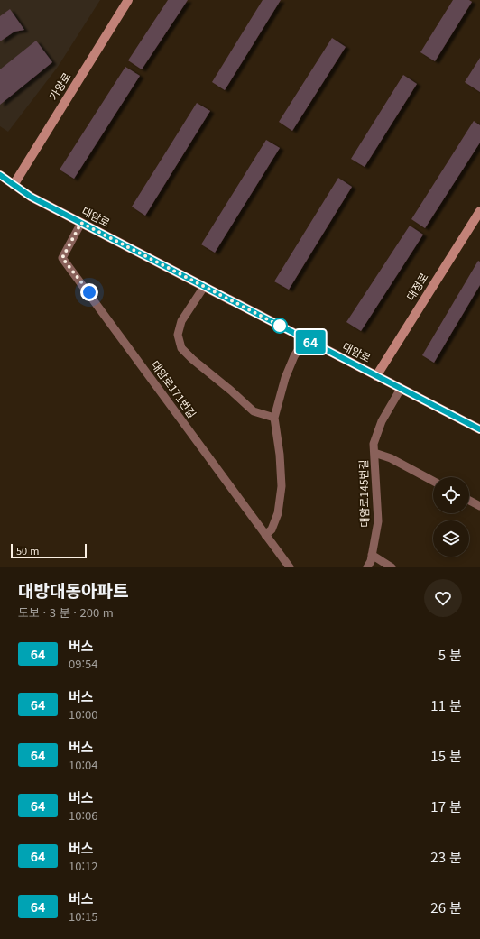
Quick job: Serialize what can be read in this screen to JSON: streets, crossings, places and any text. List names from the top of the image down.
{
  "streets": {
    "street": [
      "가양로",
      "대암로",
      "대정로",
      "대암로171번길",
      "대암로145번길"
    ]
  },
  "crossings": [
    ["가양로", "대암로"],
    ["대암로", "대정로"],
    ["대암로", "대암로171번길"],
    ["대암로", "대암로145번길"]
  ],
  "lines": ["bus line 64"],
  "scale_bar": "50 m",
  "page": {
    "on_map": "64",
    "scale": "50 m",
    "heading": ["대방대동아파트", "도보 · 3 분 · 200 m"],
    "list": [
      {
        "mark": "64",
        "name": "버스",
        "note": "09:54",
        "value": "5 분"
      },
      {
        "mark": "64",
        "name": "버스",
        "note": "10:00",
        "value": "11 분"
      },
      {
        "mark": "64",
        "name": "버스",
        "note": "10:04",
        "value": "15 분"
      },
      {
        "mark": "64",
        "name": "버스",
        "note": "10:06",
        "value": "17 분"
      },
      {
        "mark": "64",
        "name": "버스",
        "note": "10:12",
        "value": "23 분"
      },
      {
        "mark": "64",
        "name": "버스",
        "note": "10:15",
        "value": "26 분"
      }
    ]
  }
}
